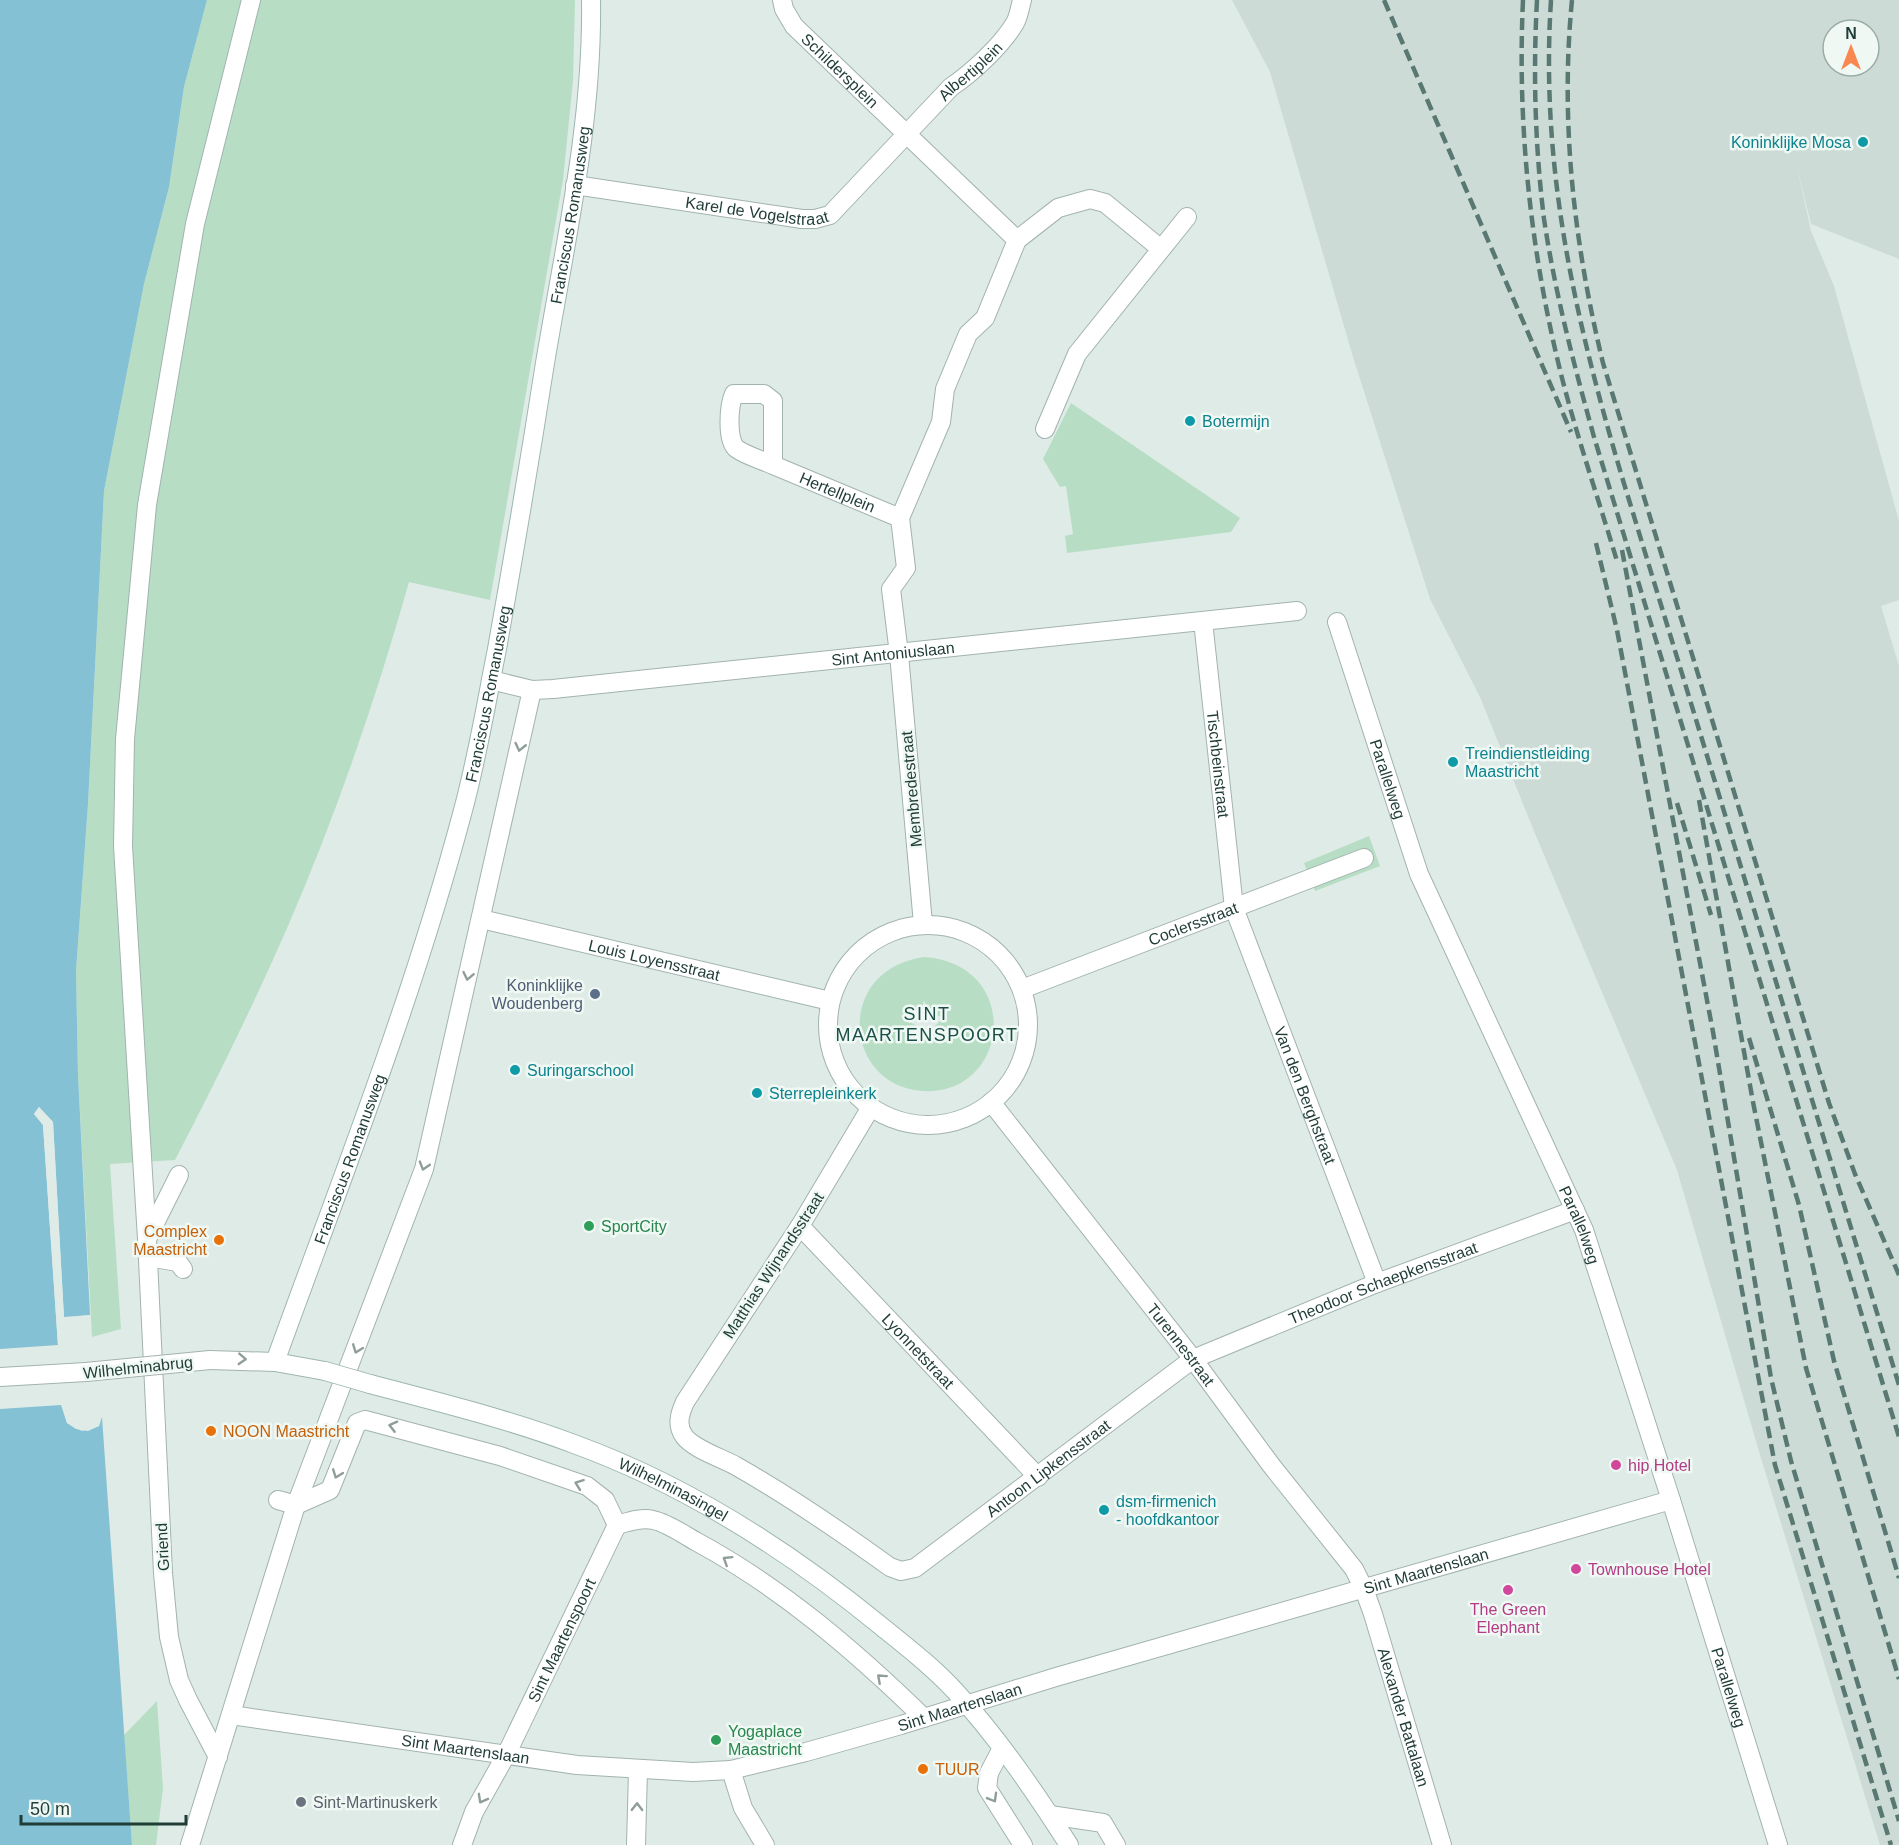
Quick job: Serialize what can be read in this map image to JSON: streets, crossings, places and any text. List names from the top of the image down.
{
  "streets": {
    "street": [
      "Schildersplein",
      "Albertiplein",
      "Karel de Vogelstraat",
      "Franciscus Romanusweg",
      "Hertellplein",
      "Sint Antoniuslaan",
      "Tischbeinstraat",
      "Parallelweg",
      "Membredestraat",
      "Coclersstraat",
      "Louis Loyensstraat",
      "Van den Berghstraat",
      "Matthias Wijnandsstraat",
      "Theodoor Schaepkensstraat",
      "Turennestraat",
      "Lyonnetstraat",
      "Wilhelminabrug",
      "Antoon Lipkensstraat",
      "Wilhelminasingel",
      "Griend",
      "Sint Maartenslaan",
      "Sint Maartenspoort",
      "Alexander Battalaan"
    ]
  },
  "crossings": [
    ["Schildersplein", "Albertiplein"],
    ["Schildersplein", "Karel de Vogelstraat"],
    ["Albertiplein", "Karel de Vogelstraat"],
    ["Karel de Vogelstraat", "Franciscus Romanusweg"],
    ["Franciscus Romanusweg", "Sint Antoniuslaan"],
    ["Franciscus Romanusweg", "Wilhelminabrug"],
    ["Franciscus Romanusweg", "Wilhelminasingel"],
    ["Hertellplein", "Membredestraat"],
    ["Sint Antoniuslaan", "Tischbeinstraat"],
    ["Sint Antoniuslaan", "Membredestraat"],
    ["Tischbeinstraat", "Coclersstraat"],
    ["Tischbeinstraat", "Van den Berghstraat"],
    ["Parallelweg", "Theodoor Schaepkensstraat"],
    ["Parallelweg", "Sint Maartenslaan"],
    ["Membredestraat", "Coclersstraat"],
    ["Membredestraat", "Louis Loyensstraat"],
    ["Membredestraat", "Matthias Wijnandsstraat"],
    ["Membredestraat", "Turennestraat"],
    ["Coclersstraat", "Louis Loyensstraat"],
    ["Coclersstraat", "Van den Berghstraat"],
    ["Coclersstraat", "Matthias Wijnandsstraat"],
    ["Coclersstraat", "Turennestraat"],
    ["Louis Loyensstraat", "Matthias Wijnandsstraat"],
    ["Louis Loyensstraat", "Turennestraat"],
    ["Van den Berghstraat", "Theodoor Schaepkensstraat"],
    ["Matthias Wijnandsstraat", "Turennestraat"],
    ["Matthias Wijnandsstraat", "Lyonnetstraat"],
    ["Matthias Wijnandsstraat", "Antoon Lipkensstraat"],
    ["Theodoor Schaepkensstraat", "Turennestraat"],
    ["Theodoor Schaepkensstraat", "Antoon Lipkensstraat"],
    ["Turennestraat", "Antoon Lipkensstraat"],
    ["Turennestraat", "Sint Maartenslaan"],
    ["Turennestraat", "Alexander Battalaan"],
    ["Lyonnetstraat", "Antoon Lipkensstraat"],
    ["Wilhelminabrug", "Wilhelminasingel"],
    ["Wilhelminasingel", "Sint Maartenslaan"],
    ["Sint Maartenslaan", "Sint Maartenspoort"],
    ["Sint Maartenslaan", "Alexander Battalaan"]
  ],
  "one_way": ["Wilhelminabrug"],
  "districts": ["SINT MAARTENSPOORT"],
  "places": [
    "Koninklijke Mosa",
    "Botermijn",
    "Treindienstleiding Maastricht",
    "Koninklijke Woudenberg",
    "Suringarschool",
    "Sterrepleinkerk",
    "SportCity",
    "Complex Maastricht",
    "NOON Maastricht",
    "hip Hotel",
    "dsm-firmenich - hoofdkantoor",
    "Townhouse Hotel",
    "The Green Elephant",
    "Yogaplace Maastricht",
    "TUUR",
    "Sint-Martinuskerk"
  ],
  "scale_bar": "50 m",
  "north": "top"
}
